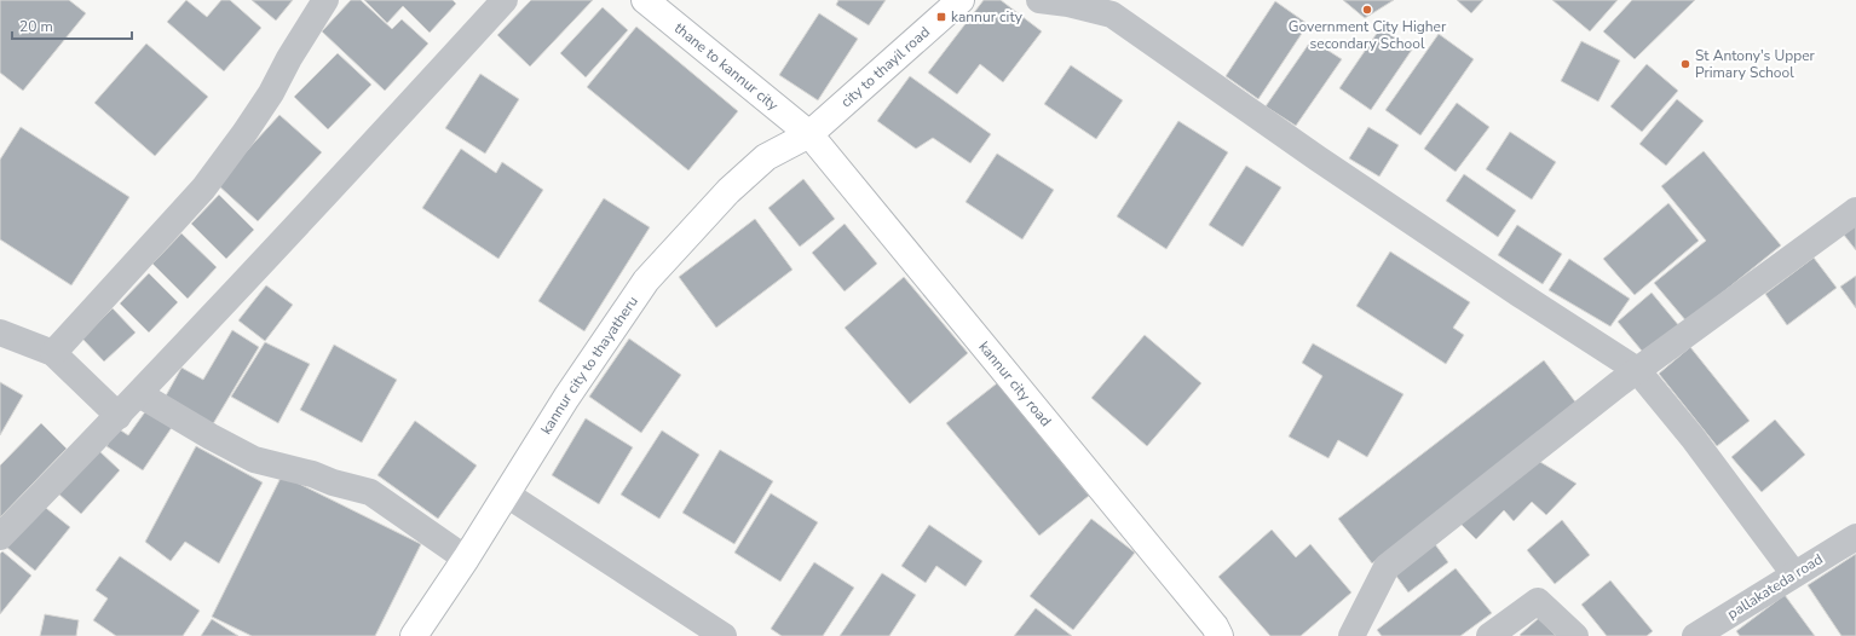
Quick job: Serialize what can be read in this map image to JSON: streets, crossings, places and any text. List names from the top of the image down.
{
  "streets": {
    "street": [
      "thane to kannur city",
      "city to thayil road",
      "kannur city to thayatheru",
      "kannur city road",
      "pallakateda road"
    ]
  },
  "crossings": [
    ["thane to kannur city", "city to thayil road"],
    ["thane to kannur city", "kannur city to thayatheru"],
    ["thane to kannur city", "kannur city road"],
    ["city to thayil road", "kannur city to thayatheru"],
    ["city to thayil road", "kannur city road"],
    ["kannur city to thayatheru", "kannur city road"]
  ],
  "places": {
    "other": ["Government City Higher secondary School", "St Antony's Upper Primary School"],
    "transit": ["kannur city"]
  },
  "scale_bar": "20 m"
}
